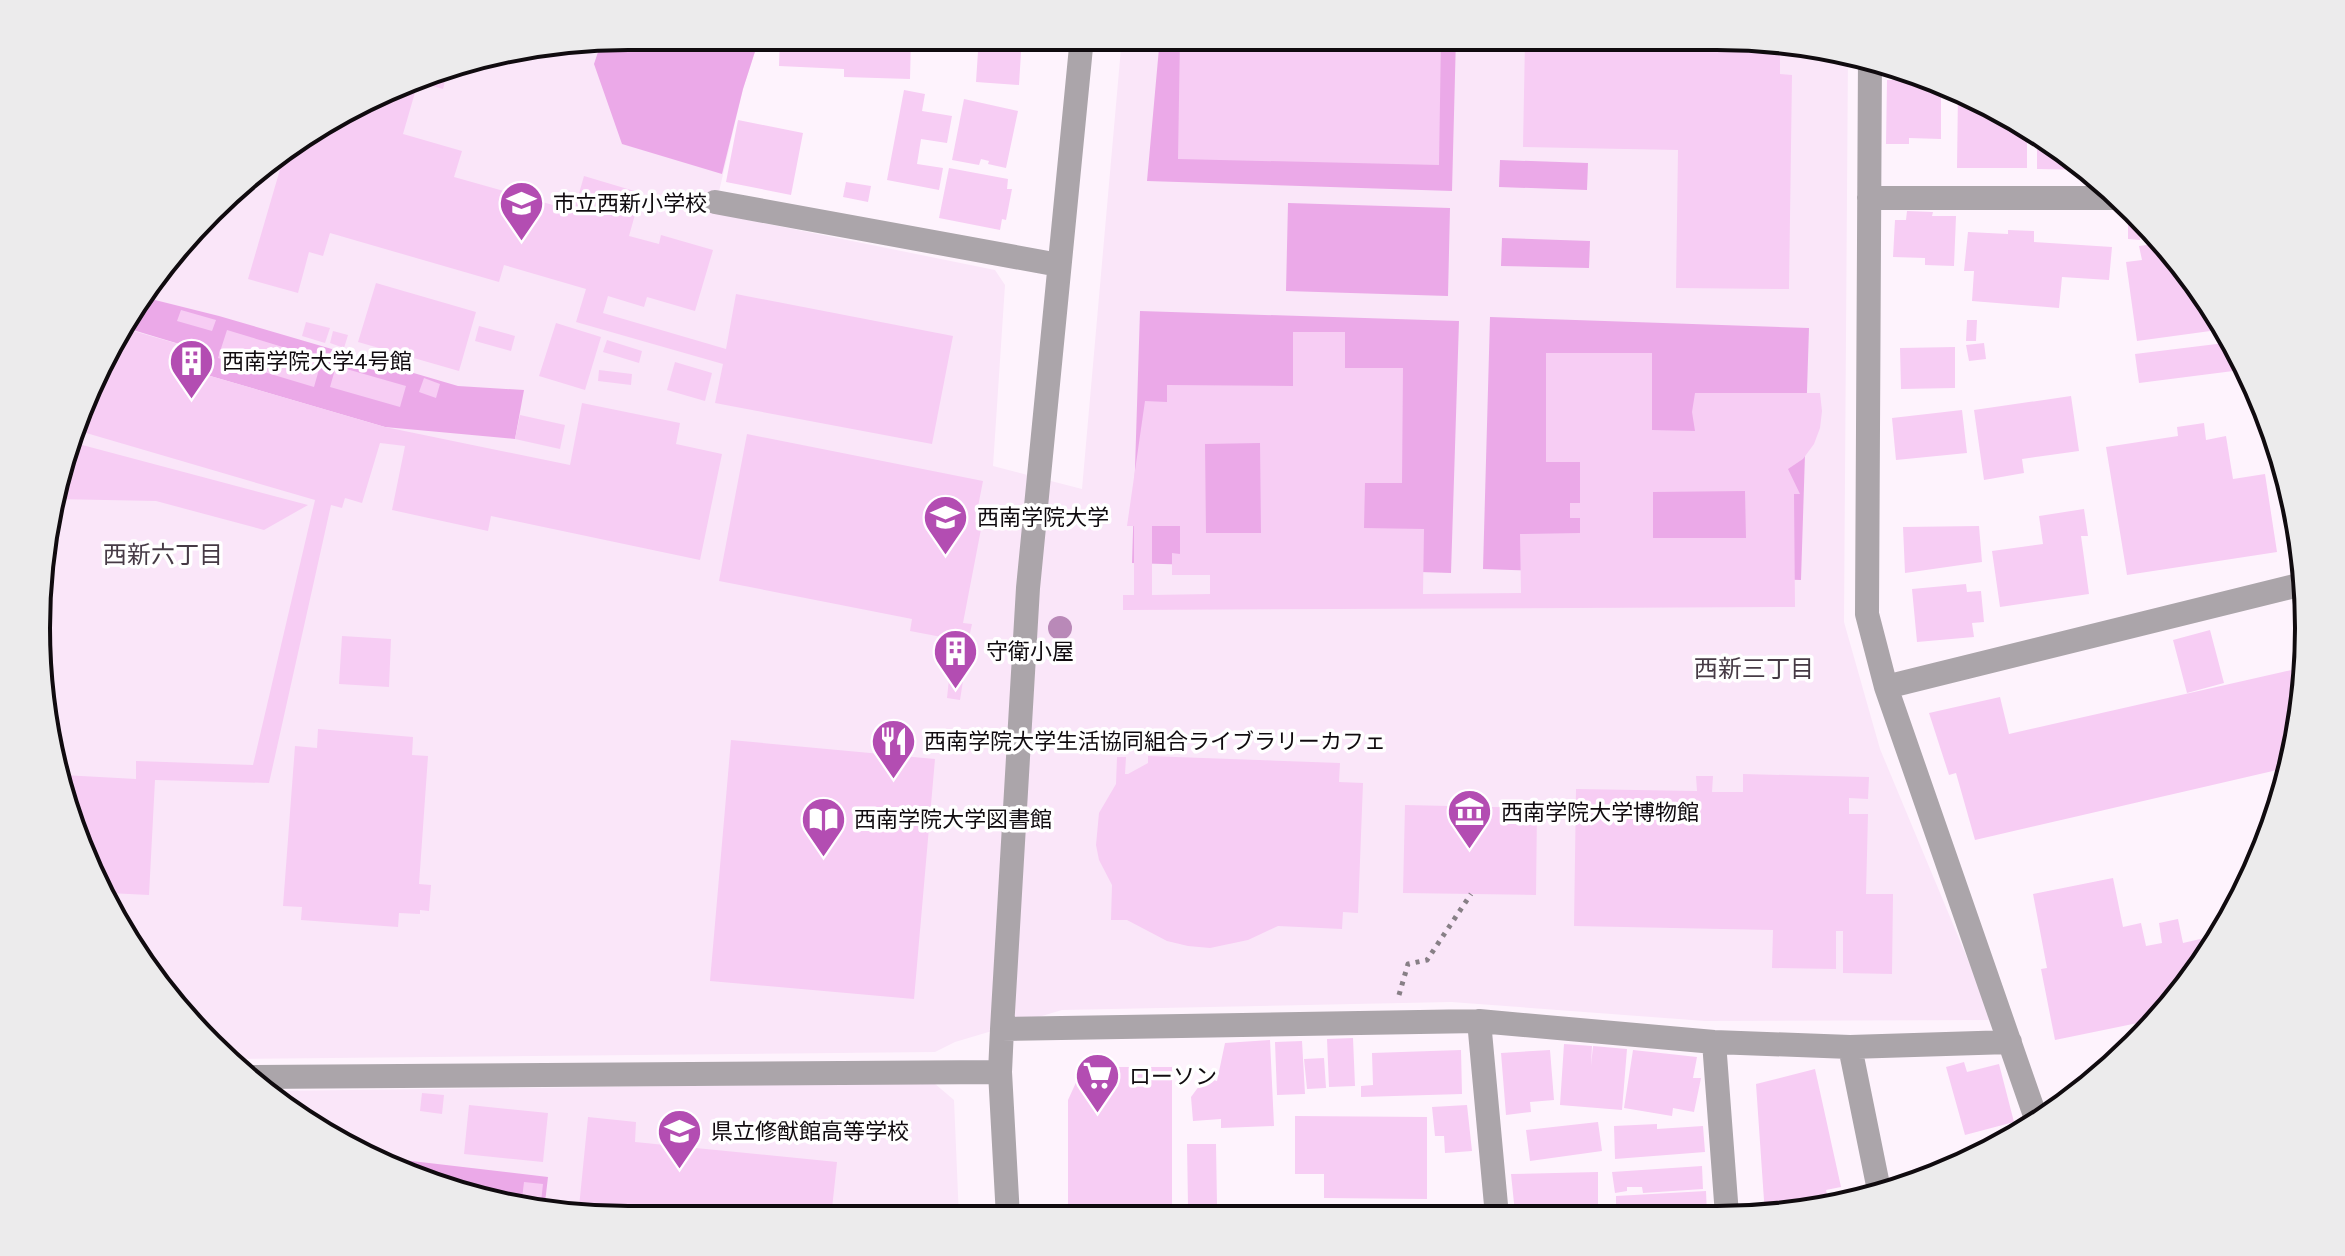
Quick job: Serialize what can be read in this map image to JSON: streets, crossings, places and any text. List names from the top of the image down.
{
  "districts": ["西新六丁目", "西新三丁目"],
  "places": {
    "school or university": ["市立西新小学校", "西南学院大学", "県立修猷館高等学校"],
    "building": ["西南学院大学4号館", "守衛小屋"],
    "restaurant": ["西南学院大学生活協同組合ライブラリーカフェ"],
    "museum": ["西南学院大学博物館"],
    "library": ["西南学院大学図書館"],
    "supermarket": ["ローソン"]
  }
}
